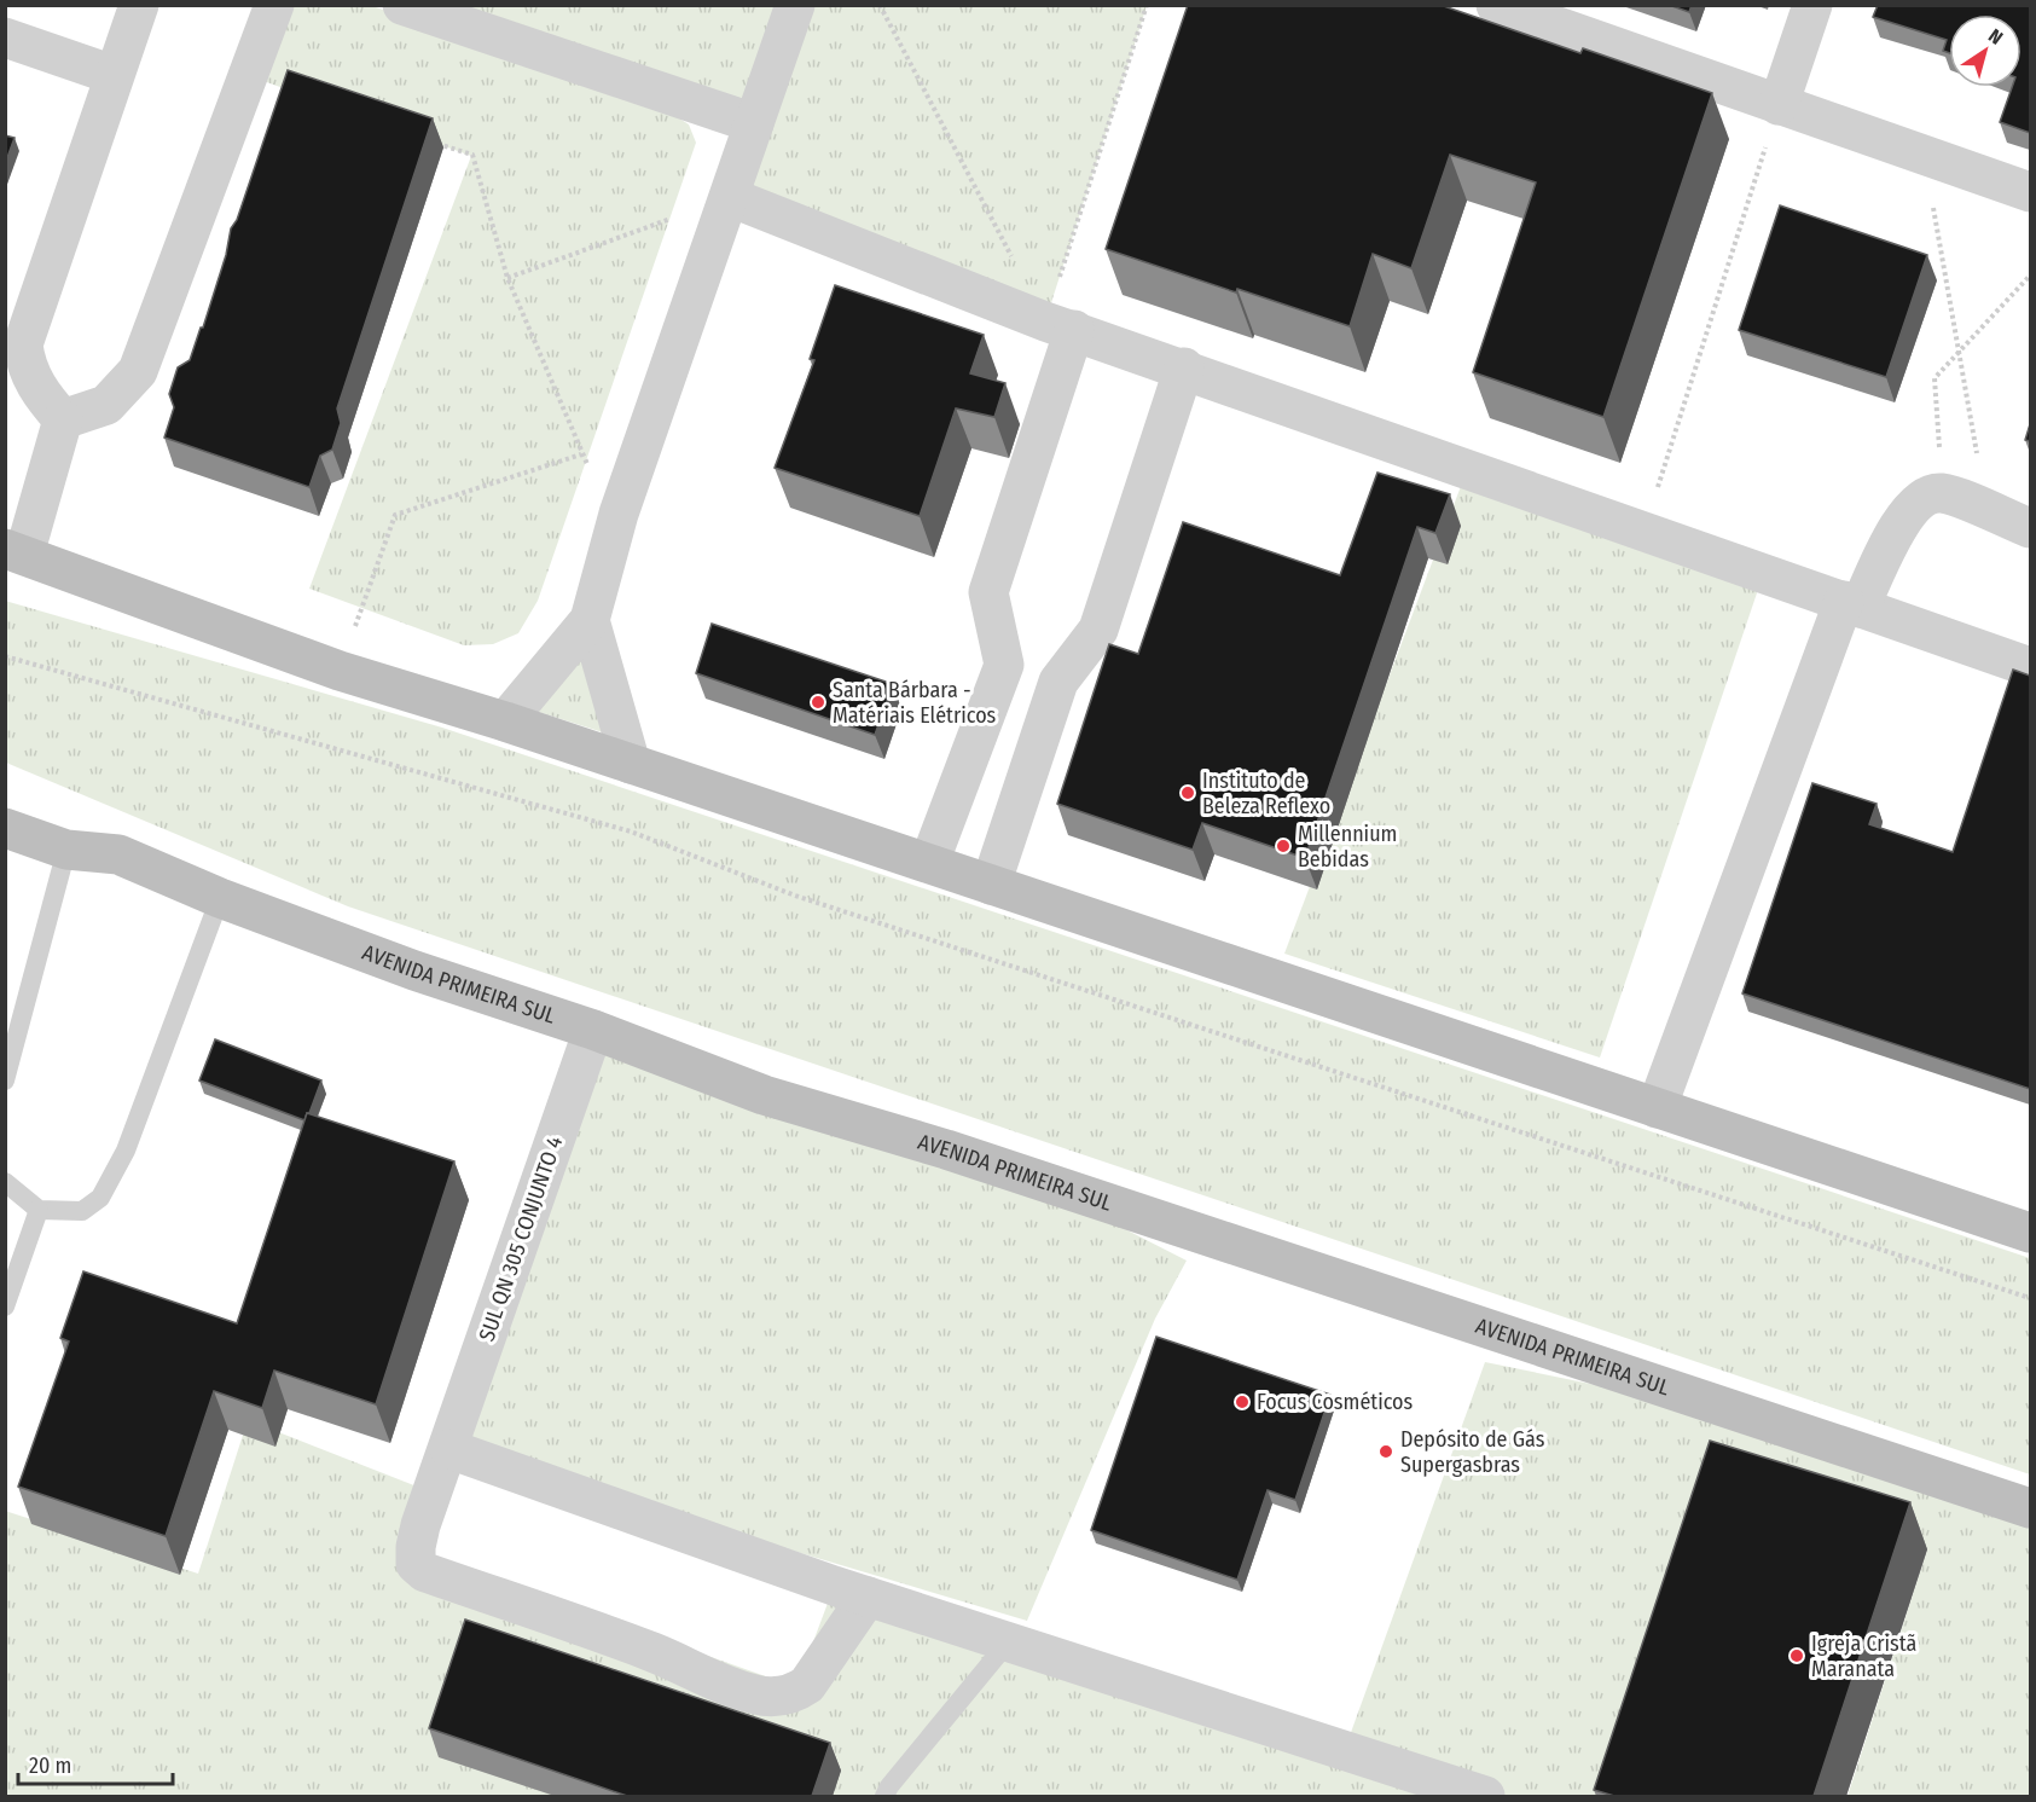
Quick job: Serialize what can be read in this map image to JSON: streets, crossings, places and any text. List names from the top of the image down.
{
  "streets": {
    "main road": ["AVENIDA PRIMEIRA SUL"],
    "street": ["SUL QN 305 CONJUNTO 4"]
  },
  "crossings": [
    ["AVENIDA PRIMEIRA SUL", "SUL QN 305 CONJUNTO 4"]
  ],
  "places": [
    "Santa Bárbara - Matériais Elétricos",
    "Instituto de Beleza Reflexo",
    "Millennium Bebidas",
    "Focus Cosméticos",
    "Depósito de Gás Supergasbras",
    "Igreja Cristã Maranata"
  ],
  "scale_bar": "20 m",
  "north": "top right"
}
